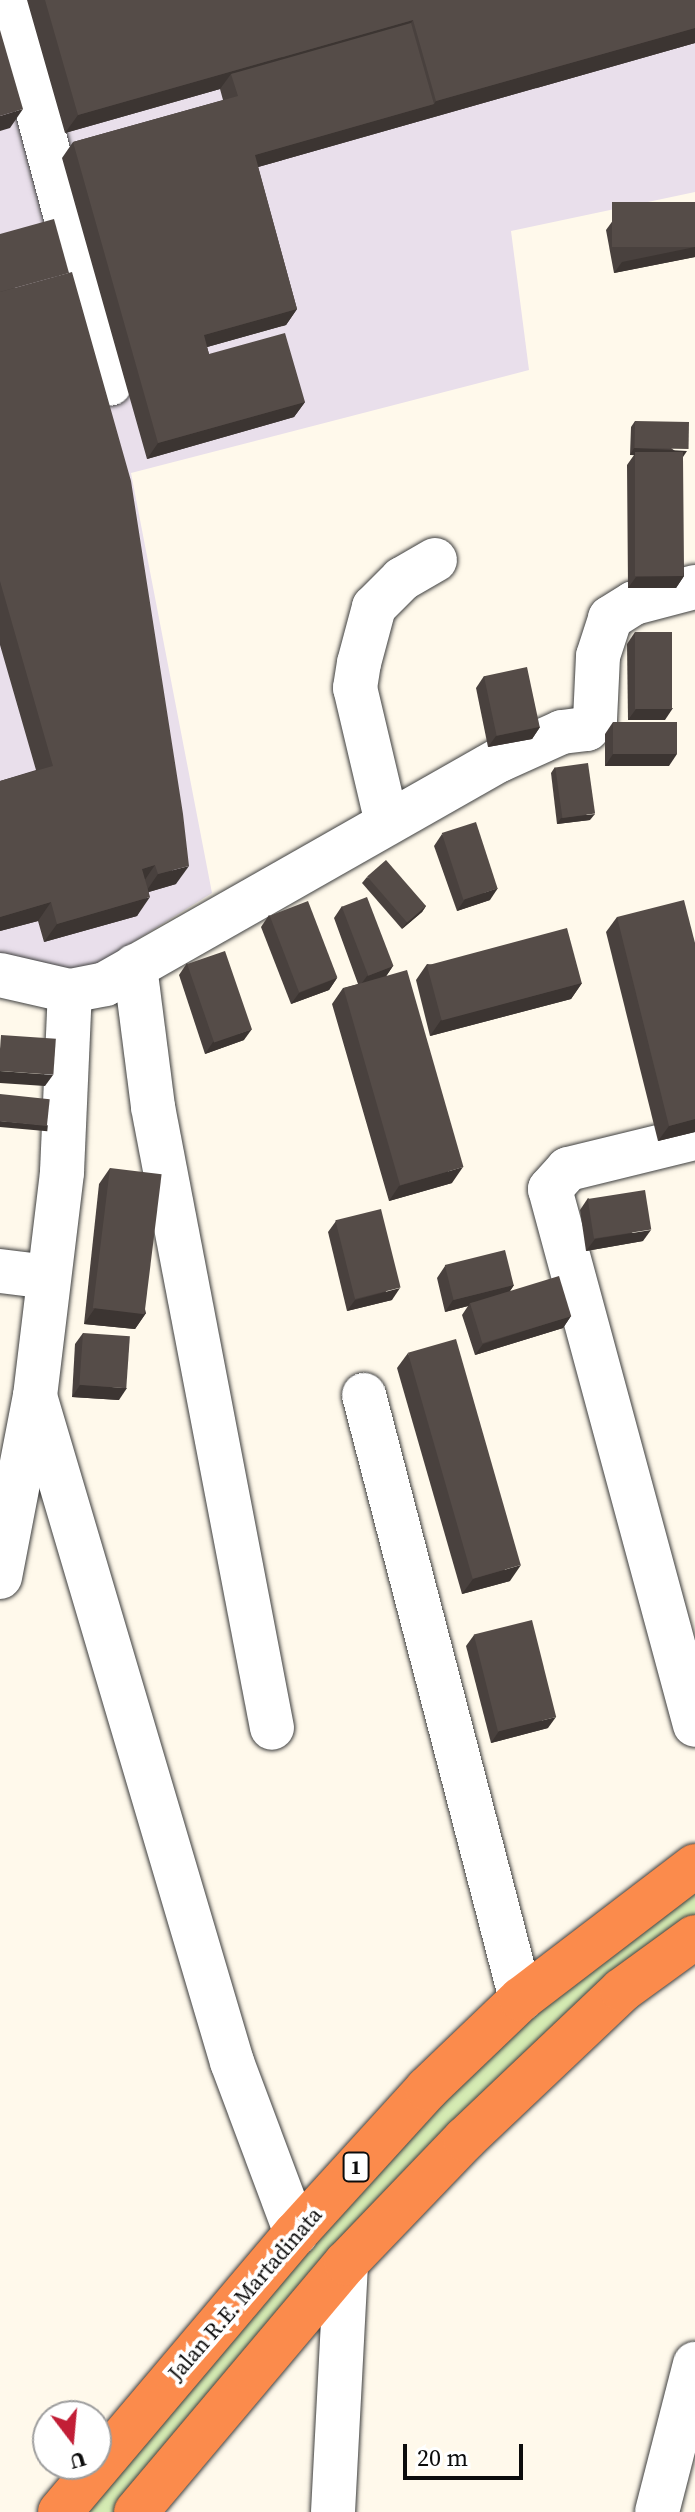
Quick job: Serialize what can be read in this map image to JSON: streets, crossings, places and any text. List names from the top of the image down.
{
  "streets": {
    "highway": ["1", "Jalan R.E. Martadinata"]
  },
  "scale_bar": "20 m",
  "north": "bottom"
}
